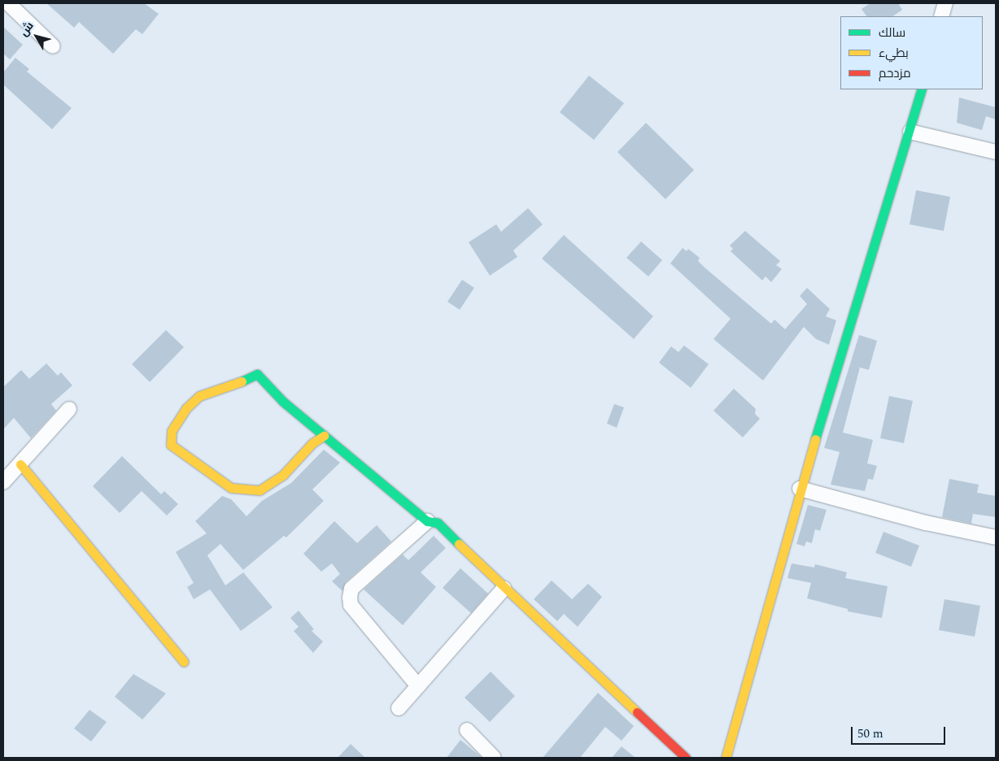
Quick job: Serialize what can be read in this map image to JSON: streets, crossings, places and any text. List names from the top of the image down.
{
  "legend": ["سالك", "بطيء", "مزدحم"],
  "scale_bar": "50 m",
  "north": "top left"
}
